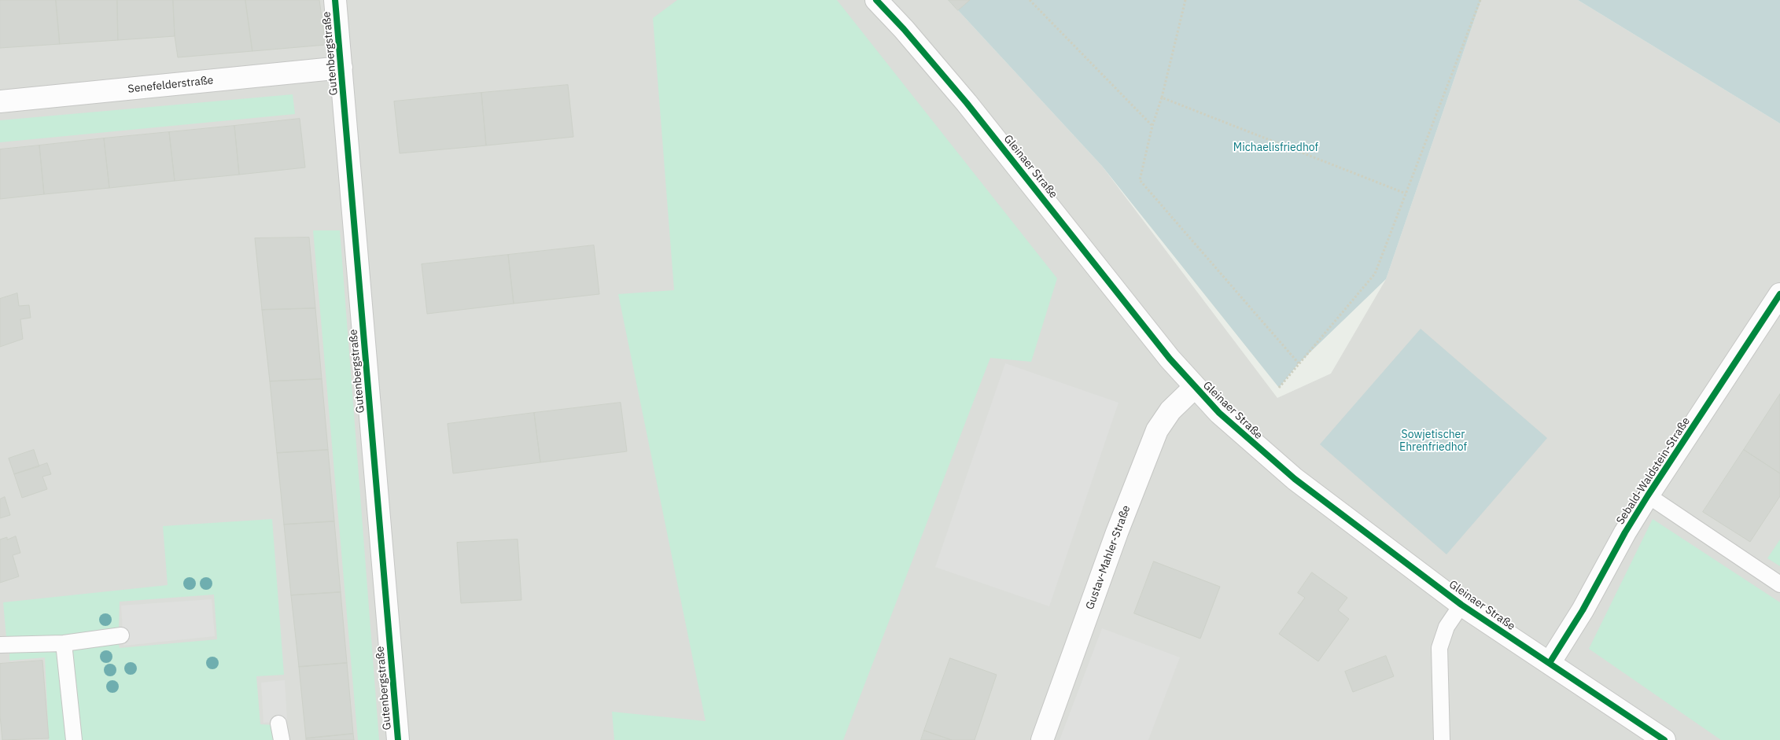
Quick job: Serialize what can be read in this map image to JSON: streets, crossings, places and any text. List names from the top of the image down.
{
  "streets": {
    "street": [
      "Gutenbergstraße",
      "Senefelderstraße",
      "Gleinaer Straße",
      "Sebald-Waldstein-Straße",
      "Gustav-Mahler-Straße"
    ]
  },
  "crossings": [
    ["Gutenbergstraße", "Senefelderstraße"],
    ["Gleinaer Straße", "Sebald-Waldstein-Straße"],
    ["Gleinaer Straße", "Gustav-Mahler-Straße"]
  ],
  "parks": ["Michaelisfriedhof", "Sowjetischer Ehrenfriedhof"]
}
